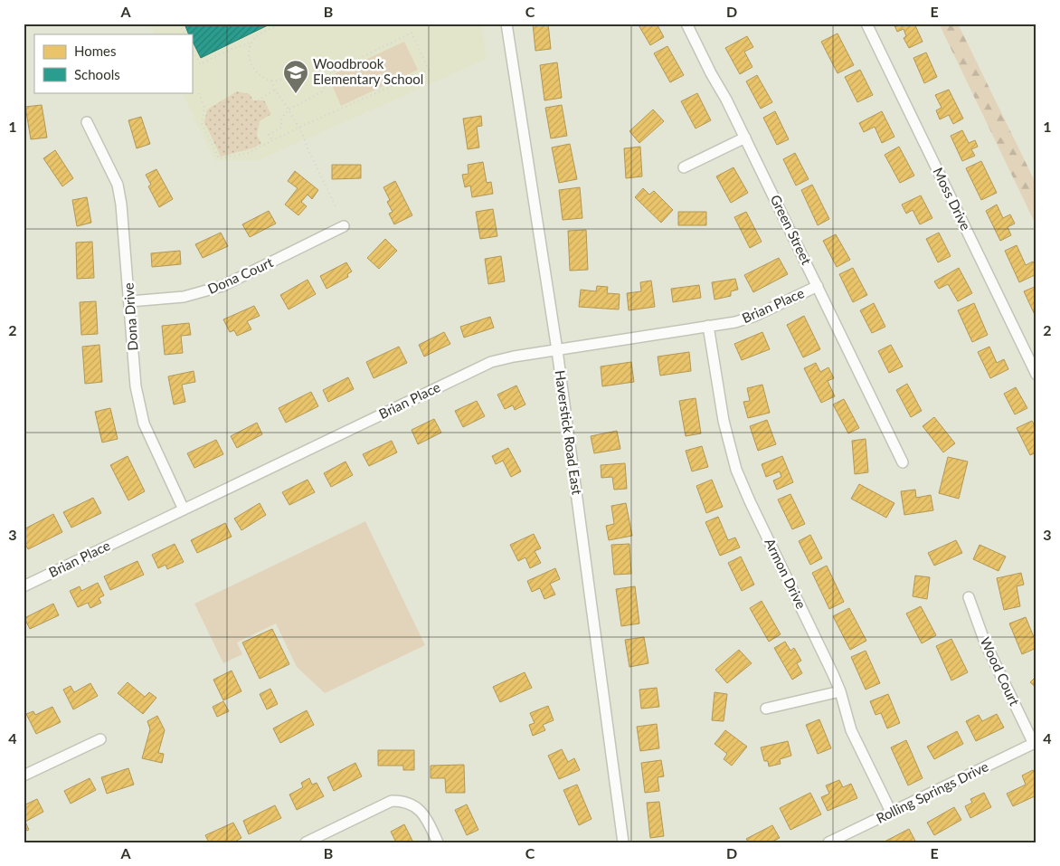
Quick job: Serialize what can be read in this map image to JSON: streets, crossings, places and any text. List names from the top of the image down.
{
  "streets": {
    "street": [
      "Moss Drive",
      "Green Street",
      "Dona Court",
      "Brian Place",
      "Dona Drive",
      "Haverstick Road East",
      "Armon Drive",
      "Wood Court",
      "Rolling Springs Drive"
    ]
  },
  "crossings": [
    ["Green Street", "Brian Place"],
    ["Dona Court", "Dona Drive"],
    ["Brian Place", "Dona Drive"],
    ["Brian Place", "Haverstick Road East"],
    ["Brian Place", "Armon Drive"],
    ["Armon Drive", "Rolling Springs Drive"],
    ["Wood Court", "Rolling Springs Drive"]
  ],
  "places": {
    "school or university": ["Woodbrook Elementary School"]
  },
  "legend": ["Homes", "Schools"],
  "grid": {
    "columns": [
      "A",
      "B",
      "C",
      "D",
      "E"
    ],
    "rows": [
      "1",
      "2",
      "3",
      "4"
    ]
  }
}
